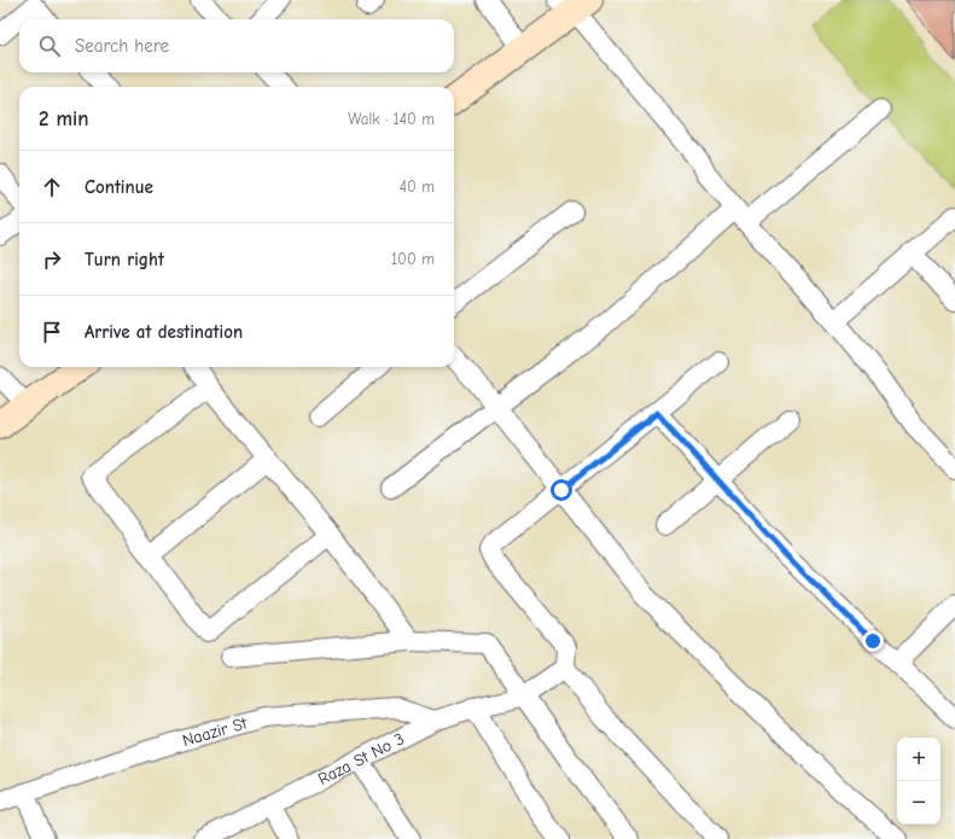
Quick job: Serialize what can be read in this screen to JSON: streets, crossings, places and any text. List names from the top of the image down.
{
  "streets": {
    "street": ["Naazir St", "Raza St No 3"]
  },
  "crossings": [
    ["Naazir St", "Raza St No 3"]
  ],
  "page": {
    "search": "Search here",
    "heading": ["2 min", "Walk · 140 m"],
    "list": [
      ["Continue", "40 m"],
      ["Turn right", "100 m"],
      "Arrive at destination"
    ],
    "map_buttons": ["+", "−"]
  }
}
